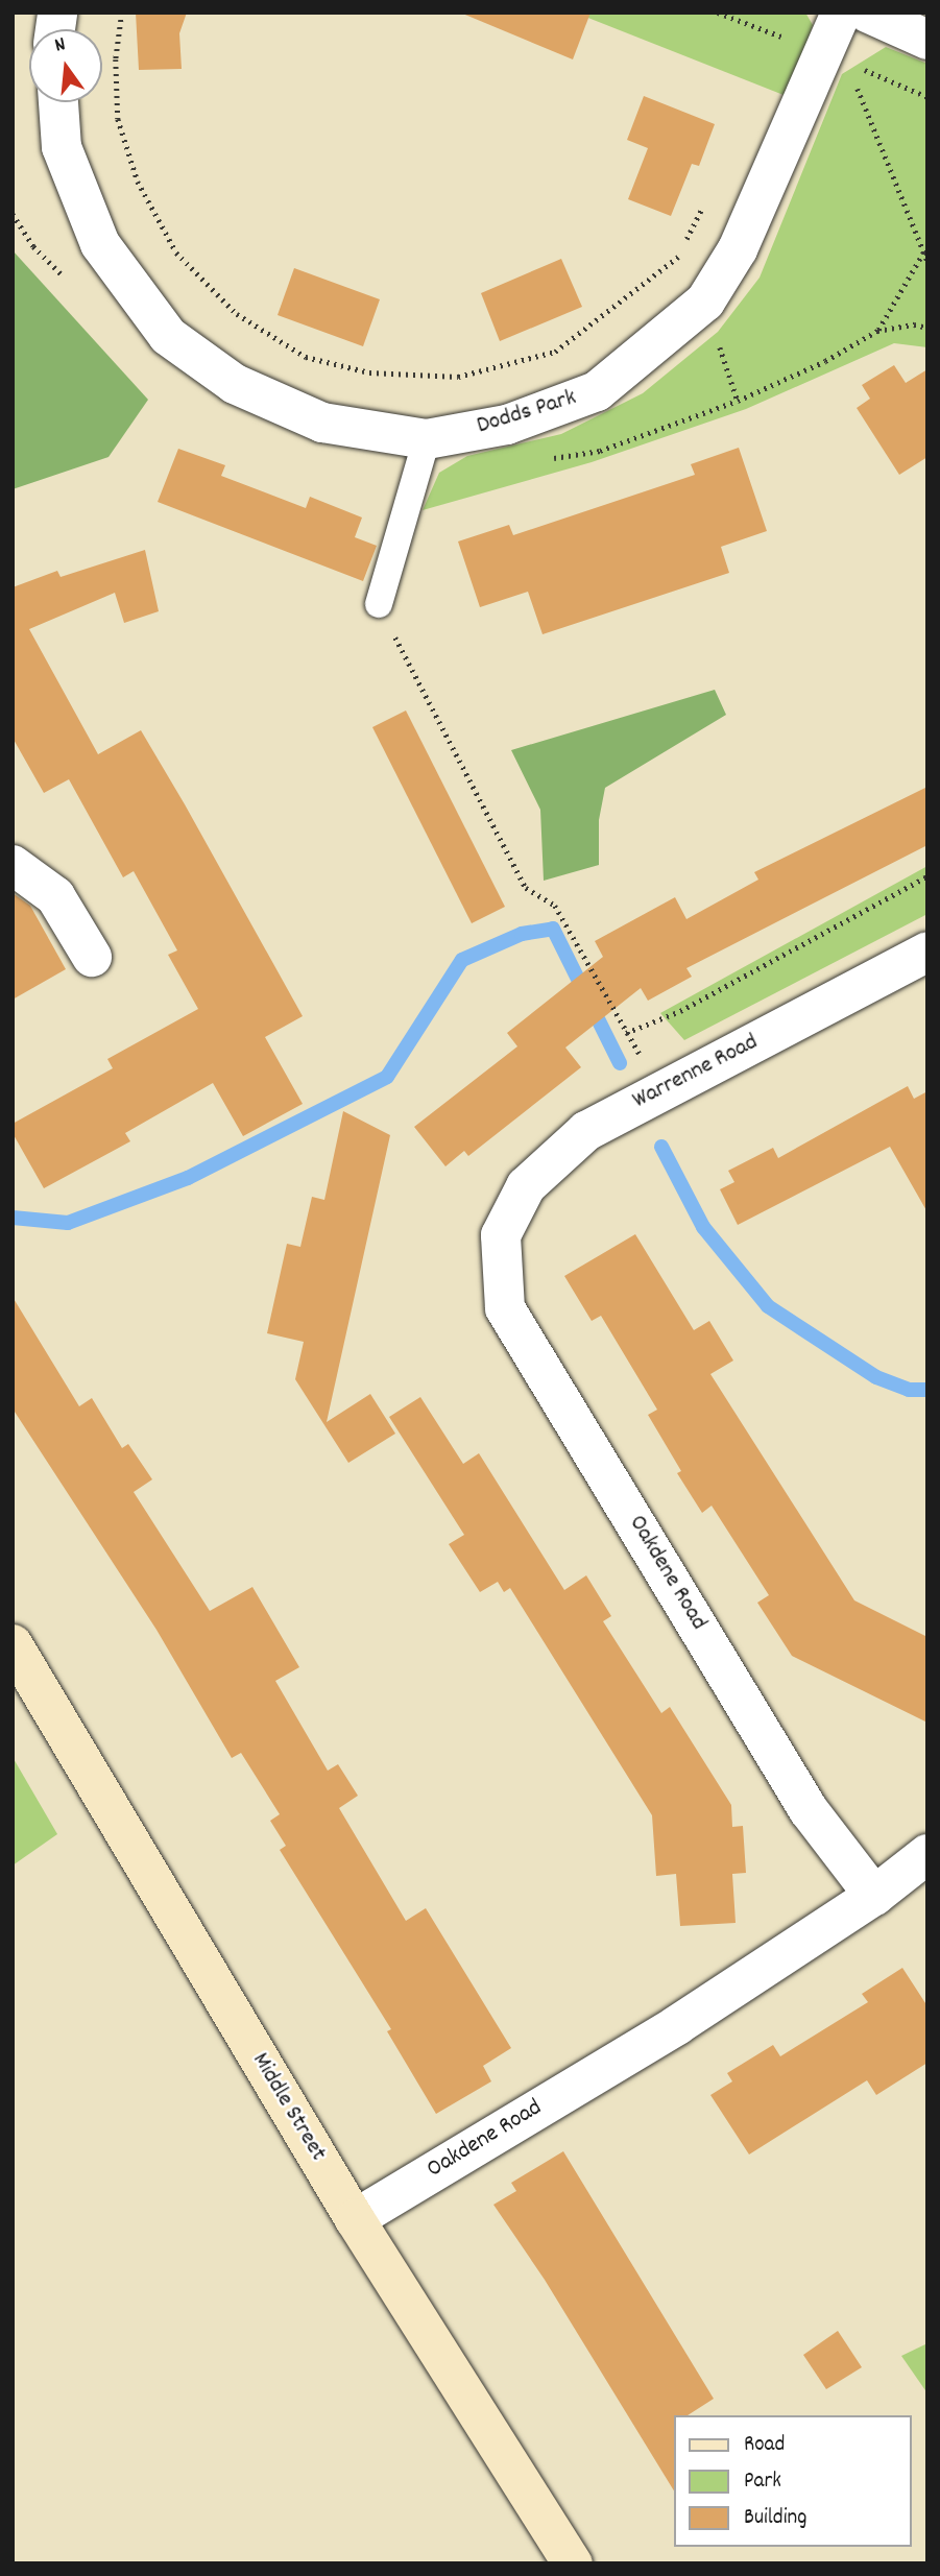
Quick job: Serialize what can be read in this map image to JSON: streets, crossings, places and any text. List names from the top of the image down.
{
  "streets": {
    "street": [
      "Dodds Park",
      "Warrenne Road",
      "Oakdene Road",
      "Middle Street"
    ]
  },
  "crossings": [
    ["Warrenne Road", "Oakdene Road"],
    ["Oakdene Road", "Middle Street"]
  ],
  "legend": ["Road", "Park", "Building"],
  "north": "top"
}
